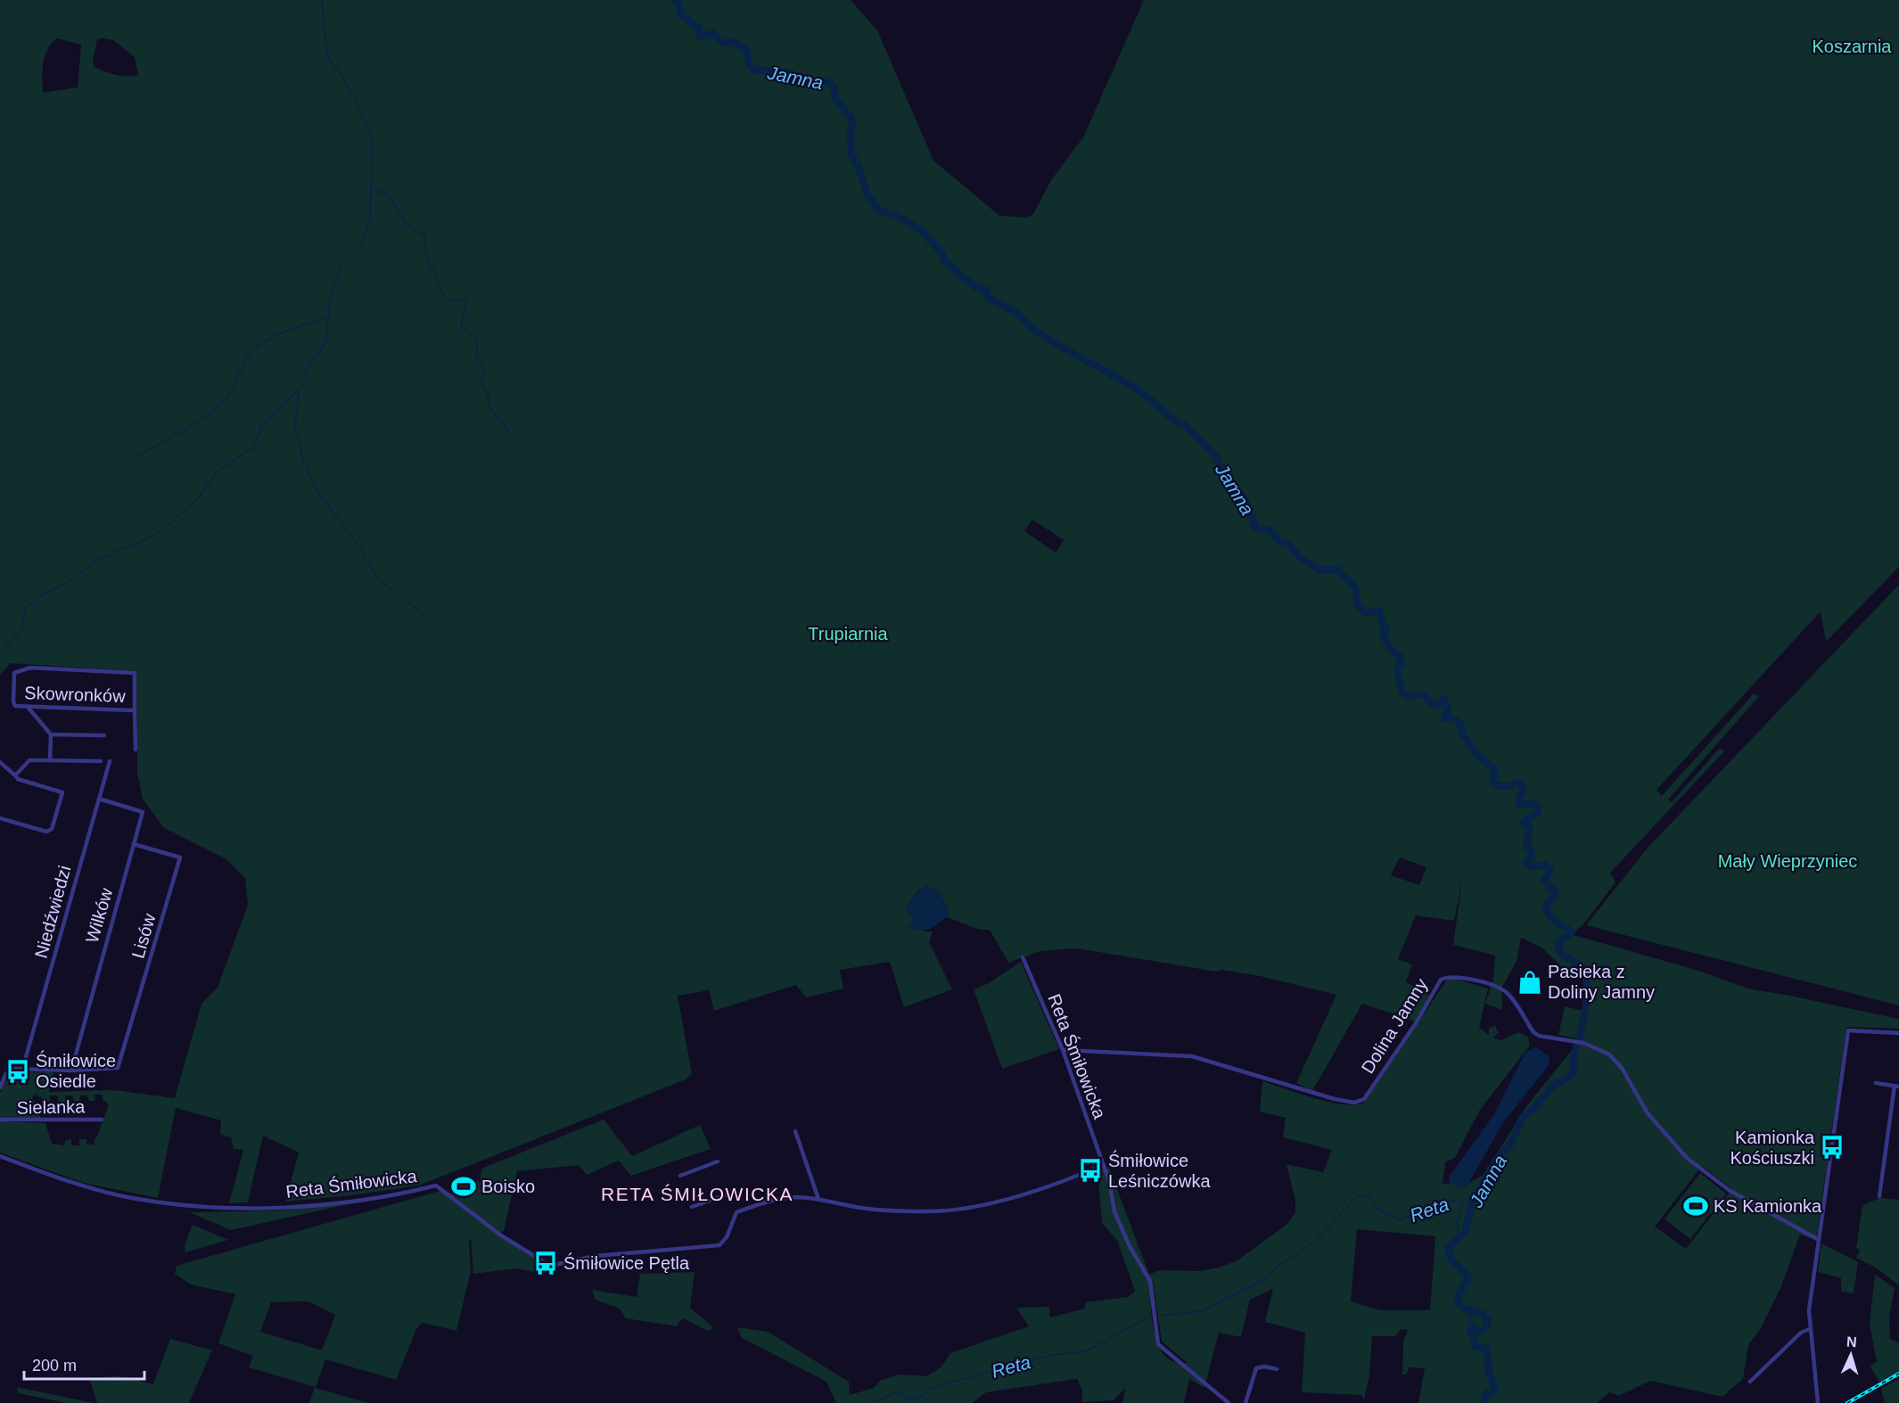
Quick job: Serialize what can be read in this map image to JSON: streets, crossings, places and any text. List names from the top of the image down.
{
  "streets": {
    "street": [
      "Skowronków",
      "Niedźwiedzi",
      "Wilków",
      "Lisów",
      "Dolina Jamny",
      "Reta Śmiłowicka",
      "Sielanka"
    ]
  },
  "crossings": [
    ["Niedźwiedzi", "Wilków"],
    ["Wilków", "Lisów"],
    ["Dolina Jamny", "Reta Śmiłowicka"]
  ],
  "districts": ["RETA ŚMIŁOWICKA"],
  "water": ["Jamna", "Reta"],
  "parks": ["Koszarnia", "Trupiarnia", "Mały Wieprzyniec"],
  "places": {
    "shop": ["Pasieka z Doliny Jamny"],
    "bus stop": [
      "Śmiłowice Osiedle",
      "Kamionka Kościuszki",
      "Śmiłowice Leśniczówka",
      "Śmiłowice Pętla"
    ],
    "sports": ["Boisko", "KS Kamionka"]
  },
  "scale_bar": "200 m",
  "north": "top"
}
